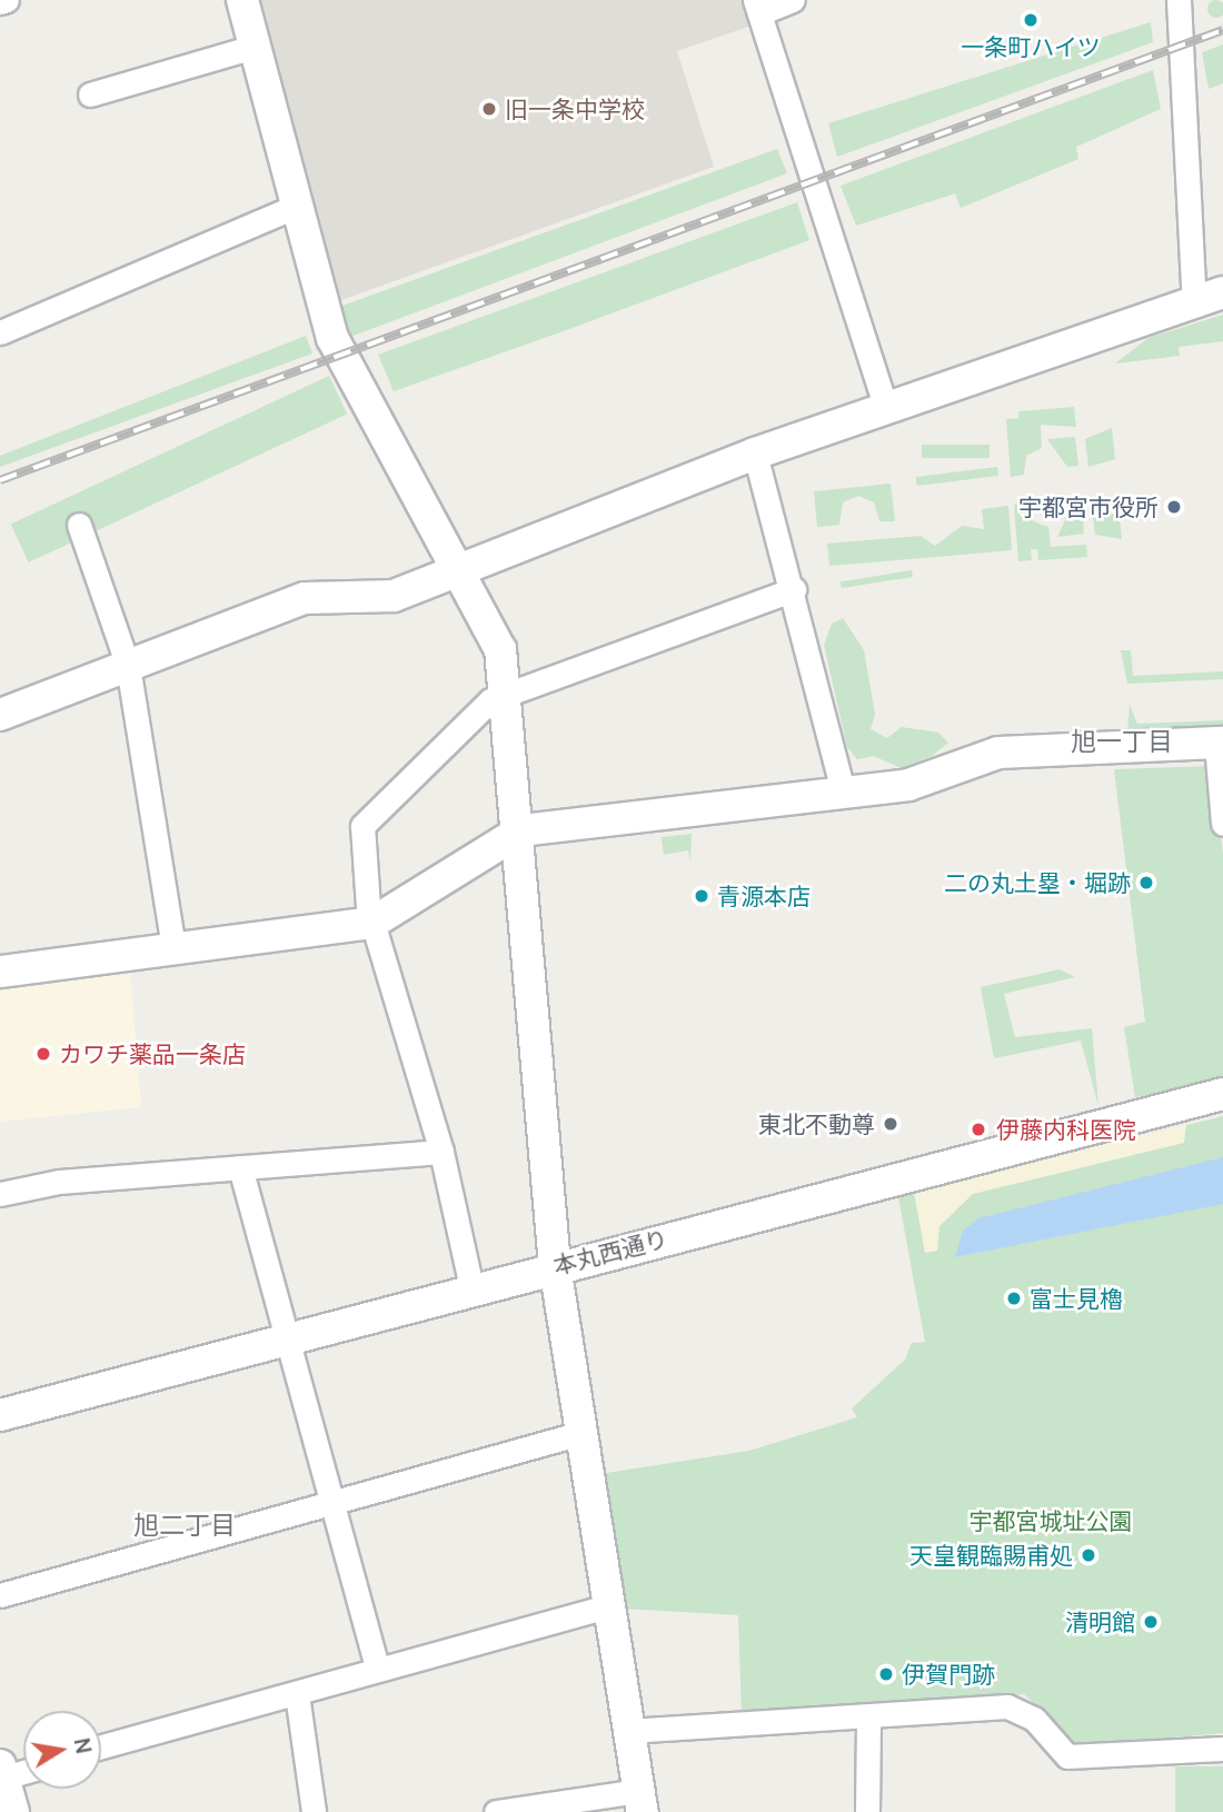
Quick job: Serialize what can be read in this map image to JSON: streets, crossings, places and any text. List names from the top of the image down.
{
  "streets": {
    "street": ["本丸西通り"]
  },
  "districts": ["旭一丁目", "旭二丁目"],
  "parks": ["宇都宮城址公園"],
  "places": [
    "一条町ハイツ",
    "旧一条中学校",
    "宇都宮市役所",
    "二の丸土塁・堀跡",
    "青源本店",
    "カワチ薬品一条店",
    "東北不動尊",
    "伊藤内科医院",
    "富士見櫓",
    "天皇観臨賜甫処",
    "清明館",
    "伊賀門跡"
  ],
  "north": "right"
}
